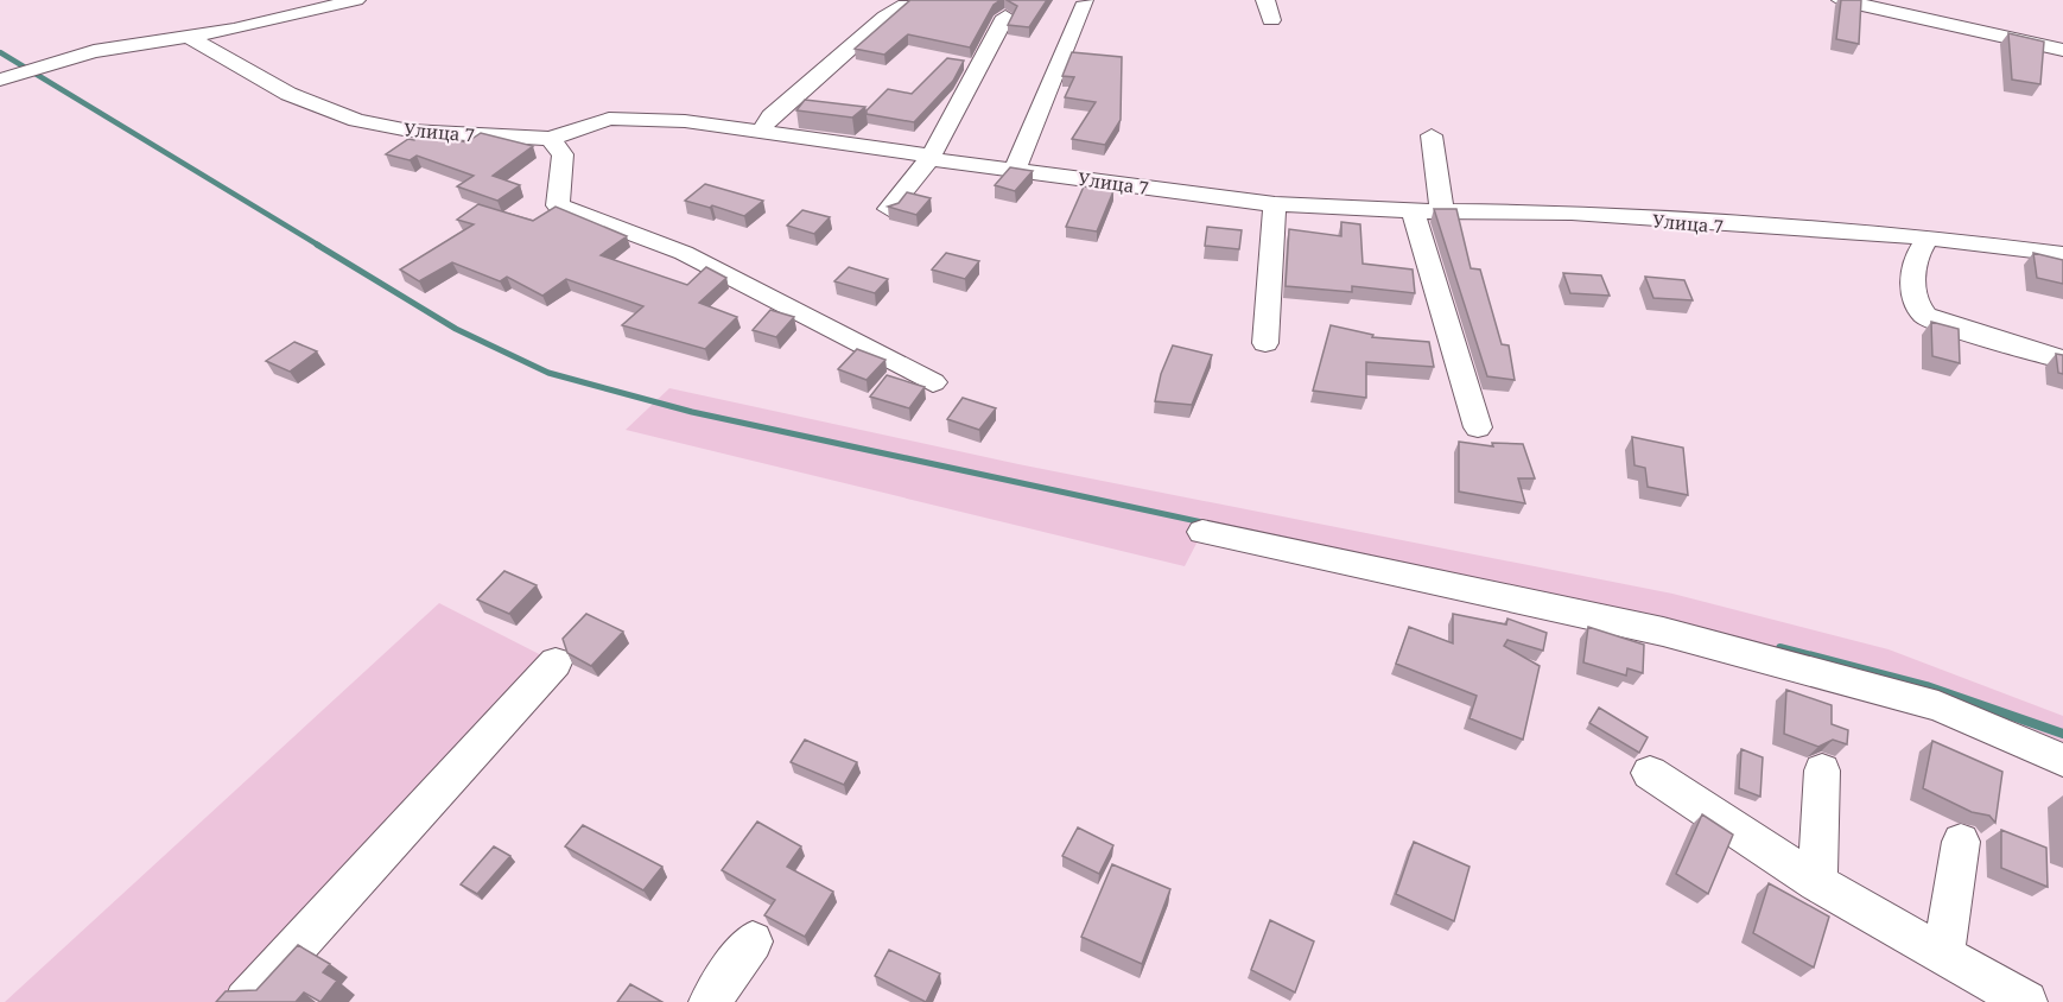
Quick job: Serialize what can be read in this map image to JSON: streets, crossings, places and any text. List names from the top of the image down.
{
  "streets": {
    "street": ["Улица 7"]
  }
}
